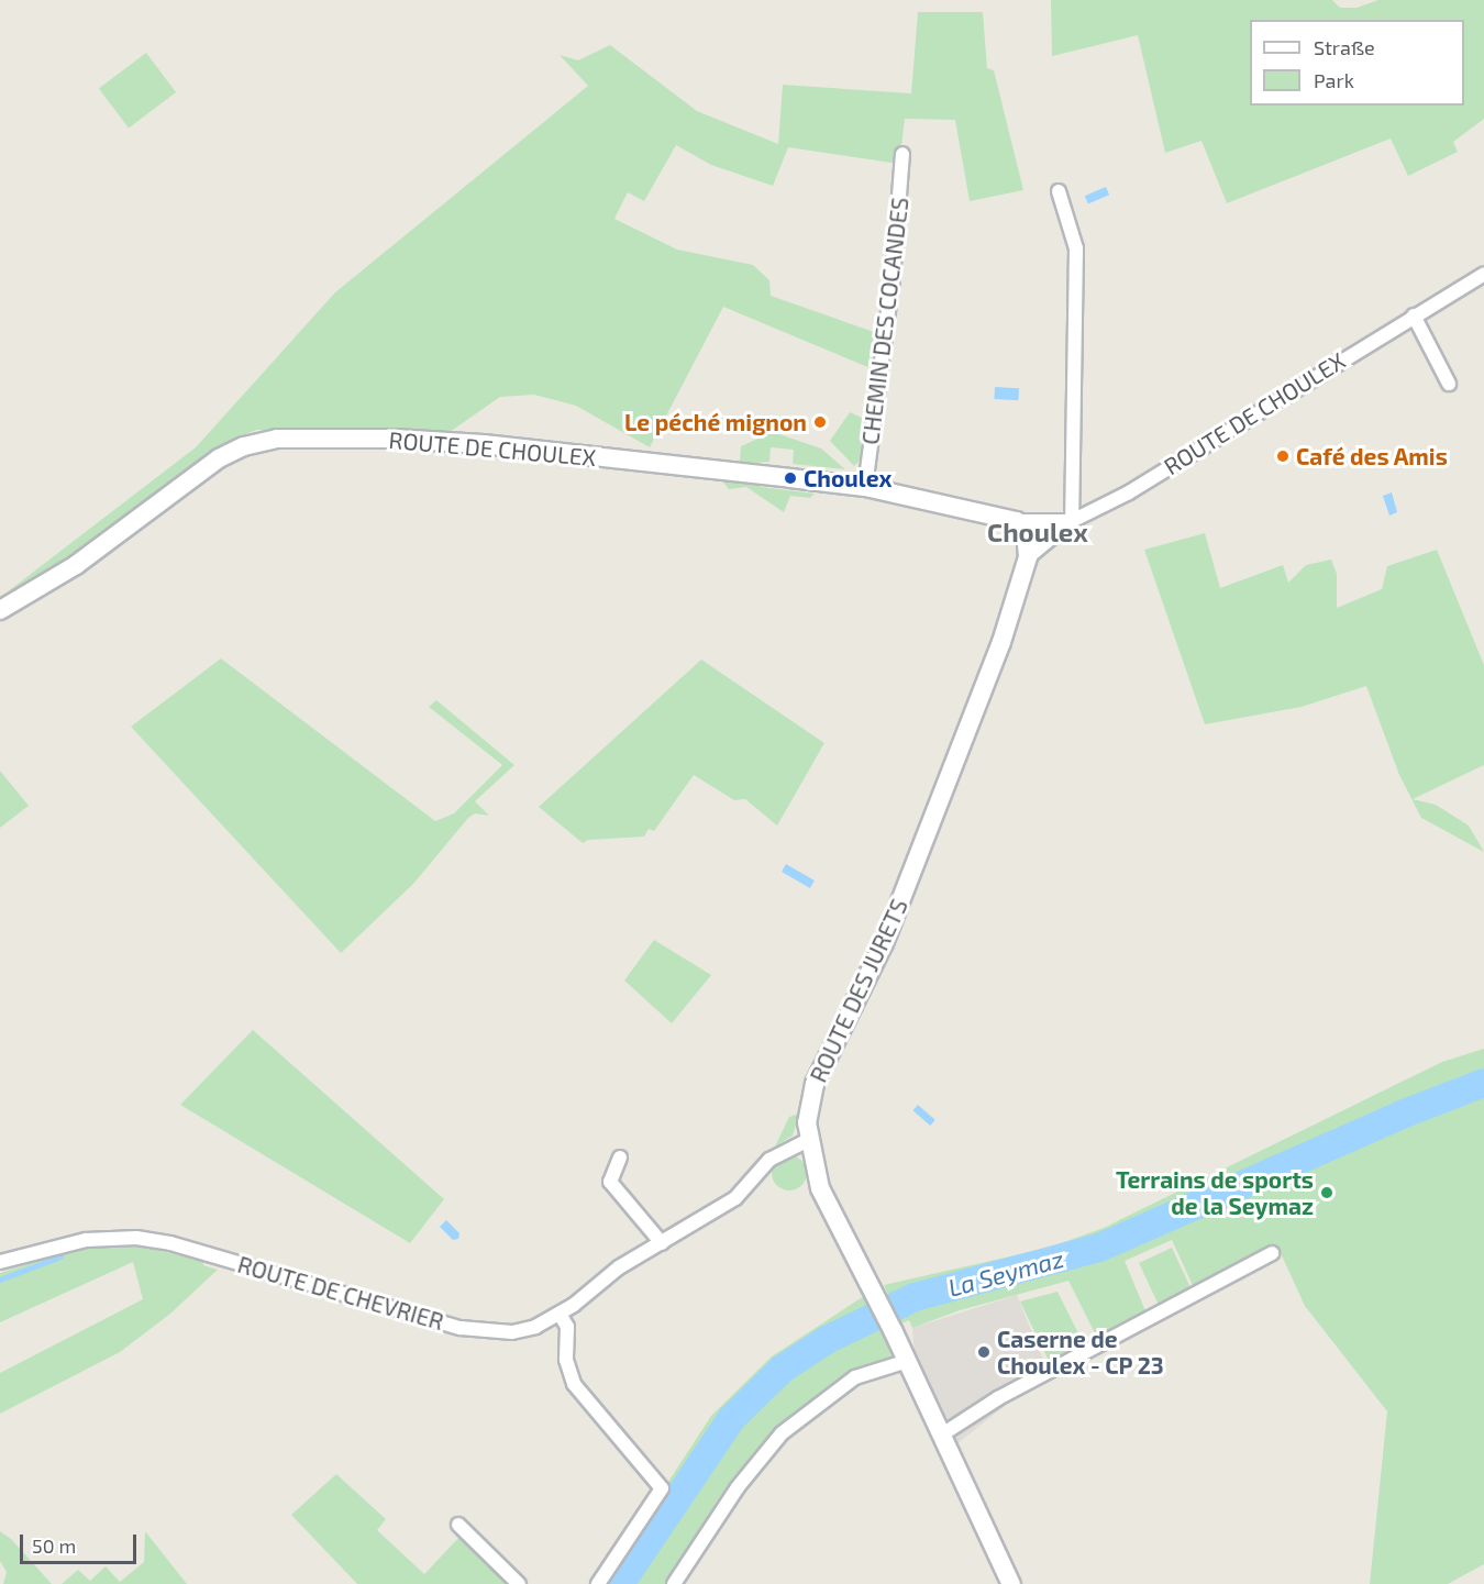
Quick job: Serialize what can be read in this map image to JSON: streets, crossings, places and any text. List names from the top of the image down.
{
  "streets": {
    "street": [
      "CHEMIN DES COCANDES",
      "ROUTE DE CHOULEX",
      "ROUTE DES JURETS",
      "ROUTE DE CHEVRIER"
    ]
  },
  "crossings": [
    ["CHEMIN DES COCANDES", "ROUTE DE CHOULEX"],
    ["ROUTE DE CHOULEX", "ROUTE DES JURETS"],
    ["ROUTE DES JURETS", "ROUTE DE CHEVRIER"]
  ],
  "districts": ["Choulex"],
  "water": ["La Seymaz"],
  "places": [
    "Le péché mignon",
    "Café des Amis",
    "Choulex",
    "Terrains de sports de la Seymaz",
    "Caserne de Choulex - CP 23"
  ],
  "legend": ["Straße", "Park"],
  "scale_bar": "50 m"
}
